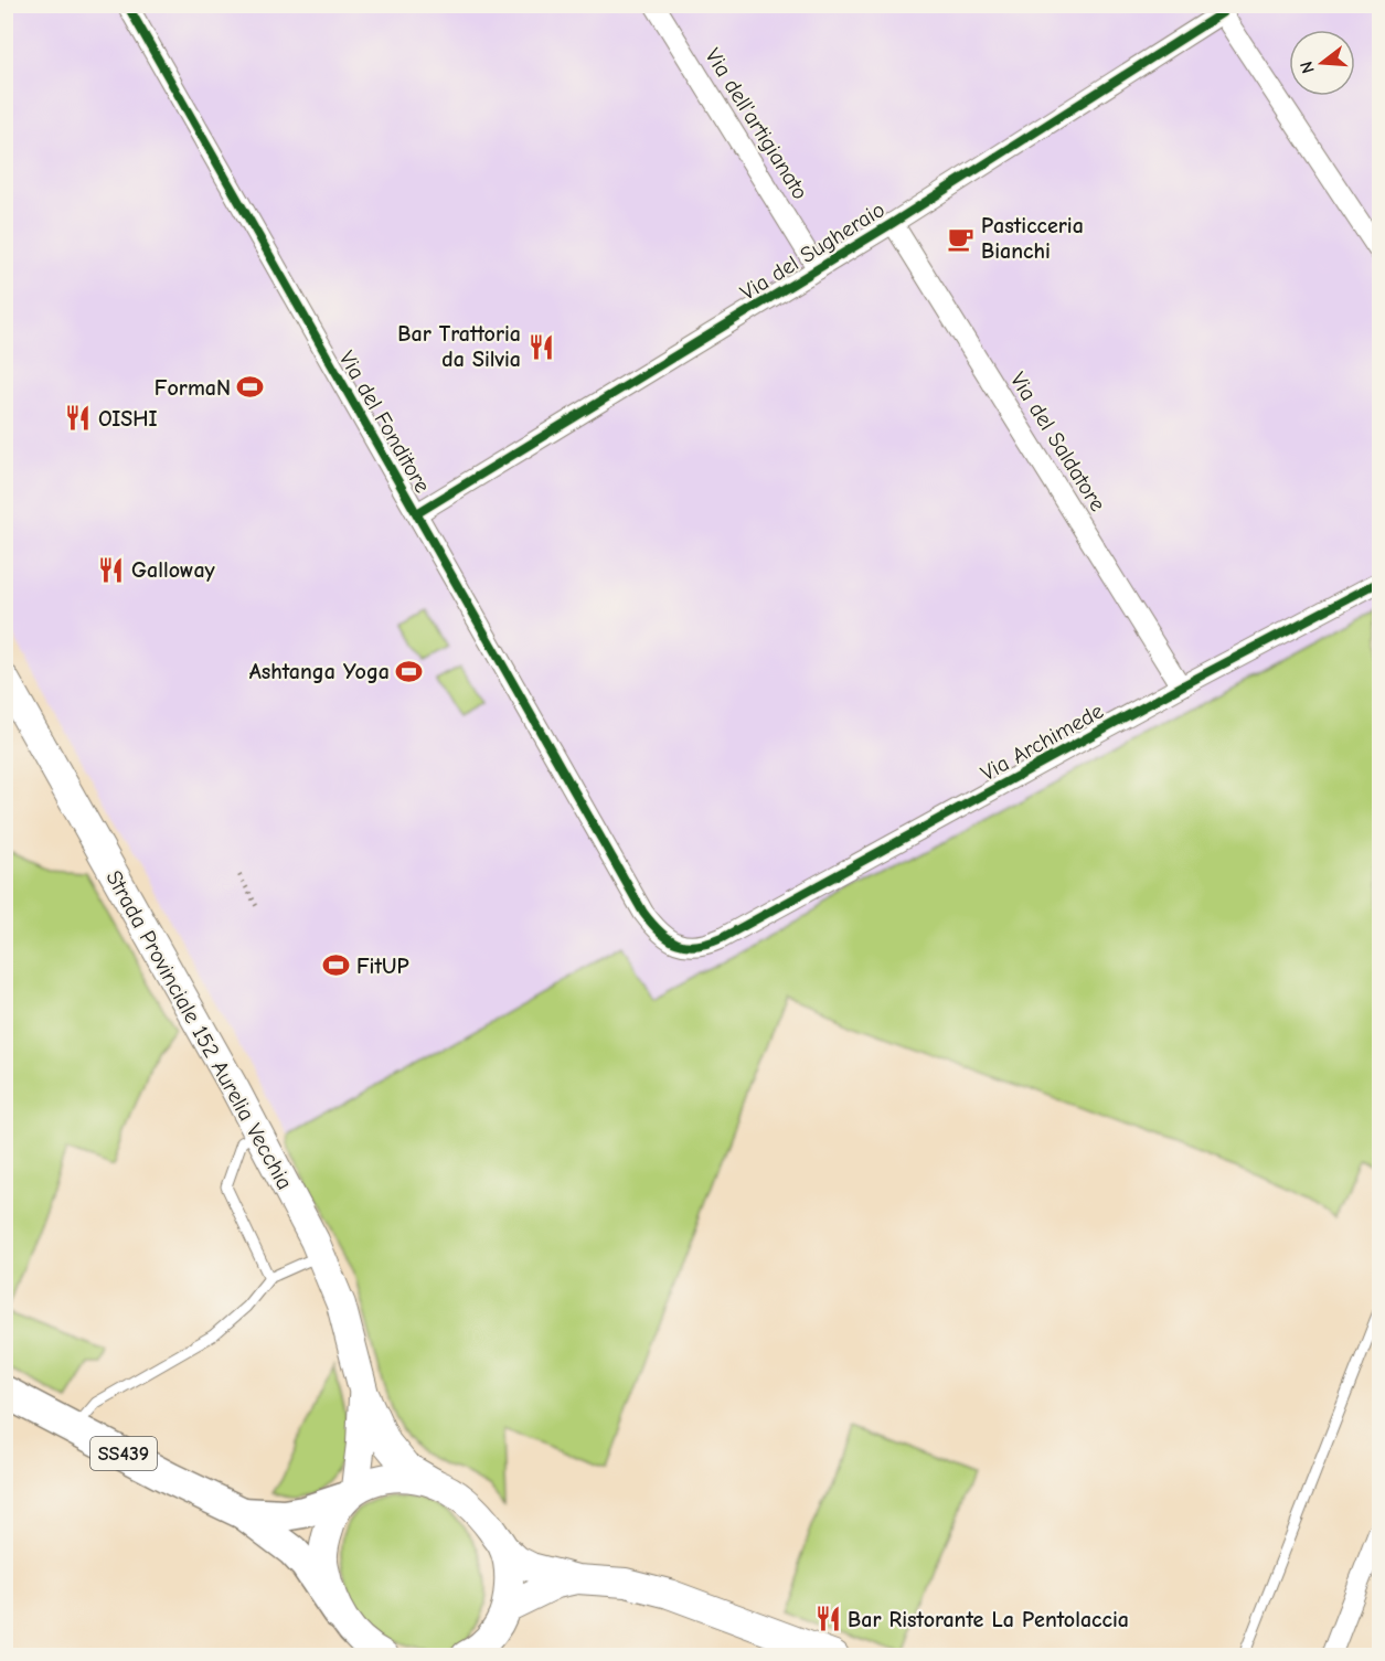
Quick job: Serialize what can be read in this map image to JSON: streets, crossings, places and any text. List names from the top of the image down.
{
  "streets": {
    "main road": ["Strada Provinciale 152 Aurelia Vecchia", "SS439"],
    "street": [
      "Via dell'artigianato",
      "Via del Sugheraio",
      "Via del Fonditore",
      "Via del Saldatore",
      "Via Archimede"
    ]
  },
  "crossings": [
    ["Via dell'artigianato", "Via del Sugheraio"],
    ["Via del Sugheraio", "Via del Fonditore"],
    ["Via del Sugheraio", "Via del Saldatore"],
    ["Via del Fonditore", "Via Archimede"],
    ["Via del Saldatore", "Via Archimede"],
    ["Strada Provinciale 152 Aurelia Vecchia", "SS439"]
  ],
  "places": {
    "cafe": ["Pasticceria Bianchi"],
    "restaurant": [
      "Bar Trattoria da Silvia",
      "OISHI",
      "Galloway",
      "Bar Ristorante La Pentolaccia"
    ],
    "sports": ["FormaN", "Ashtanga Yoga", "FitUP"]
  },
  "north": "left"
}
